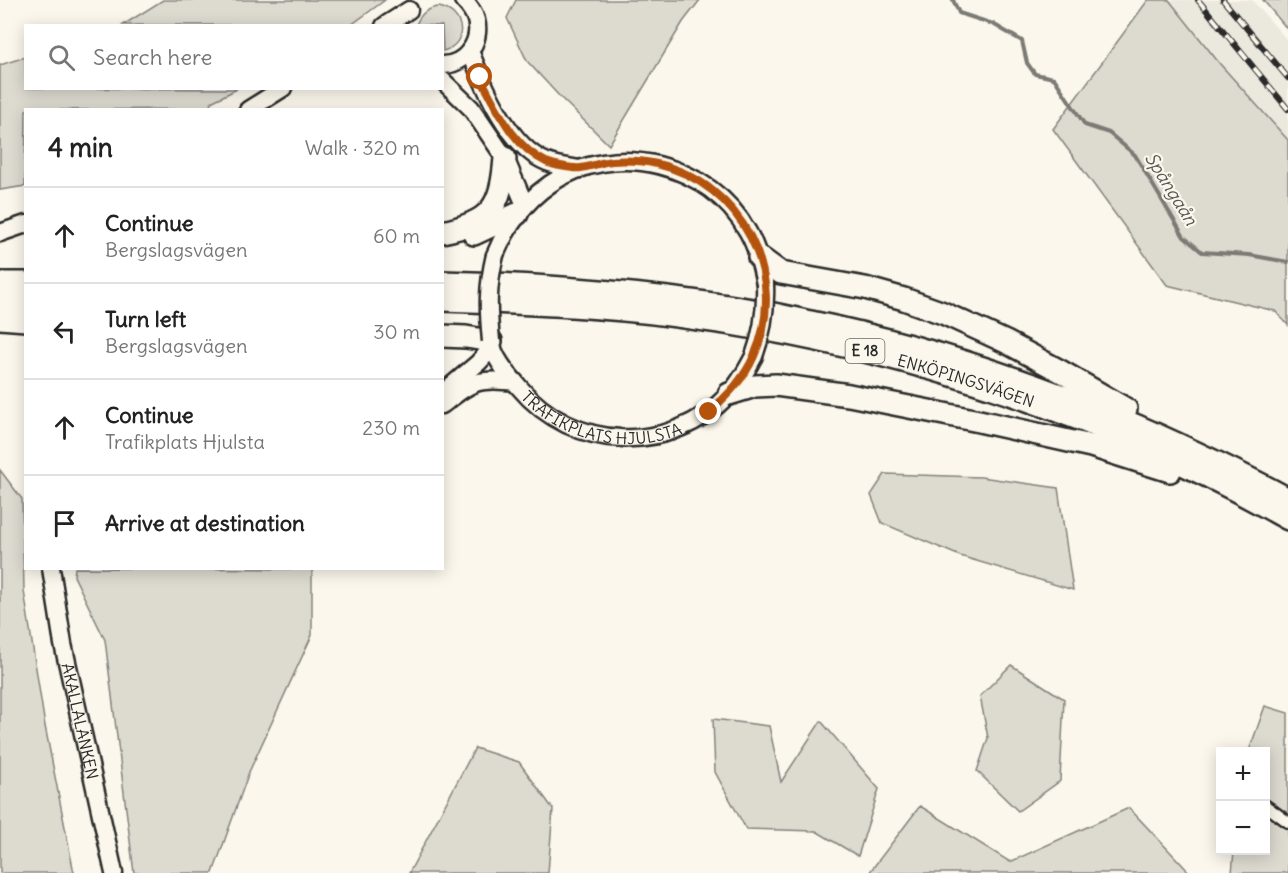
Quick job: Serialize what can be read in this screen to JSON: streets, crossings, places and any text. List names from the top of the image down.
{
  "streets": {
    "highway": ["E 18", "ENKÖPINGSVÄGEN"],
    "main road": ["TRAFIKPLATS HJULSTA", "AKALLALÄNKEN"]
  },
  "water": ["Spångaån"],
  "page": {
    "search": "Search here",
    "heading": ["4 min", "Walk · 320 m"],
    "list": [
      ["Continue", "Bergslagsvägen", "60 m"],
      ["Turn left", "Bergslagsvägen", "30 m"],
      ["Continue", "Trafikplats Hjulsta", "230 m"],
      "Arrive at destination"
    ],
    "map_buttons": ["+", "−"]
  }
}
